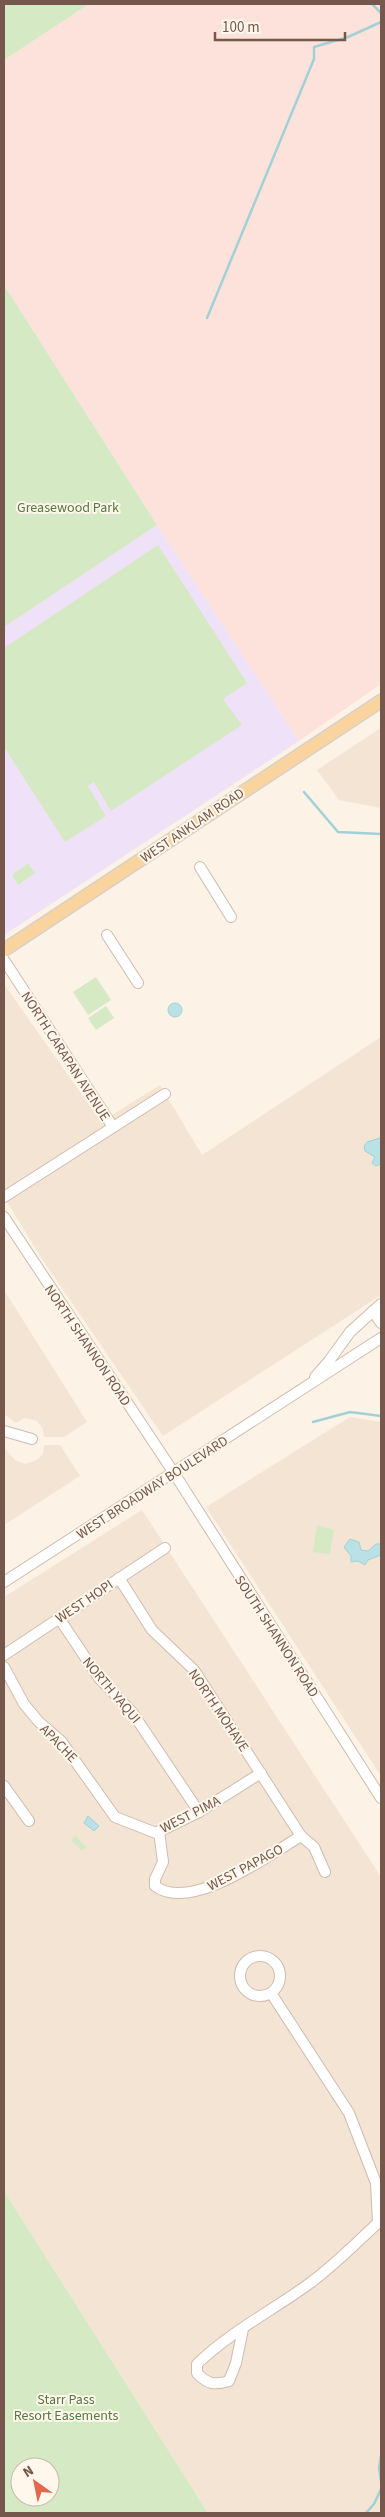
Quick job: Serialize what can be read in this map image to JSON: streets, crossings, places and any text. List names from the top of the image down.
{
  "streets": {
    "main road": ["WEST ANKLAM ROAD"],
    "street": [
      "NORTH CARAPAN AVENUE",
      "NORTH SHANNON ROAD",
      "WEST BROADWAY BOULEVARD",
      "WEST HOPI",
      "SOUTH SHANNON ROAD",
      "NORTH YAQUI",
      "NORTH MOHAVE",
      "APACHE",
      "WEST PIMA",
      "WEST PAPAGO"
    ]
  },
  "crossings": [
    ["NORTH SHANNON ROAD", "WEST BROADWAY BOULEVARD"],
    ["NORTH SHANNON ROAD", "SOUTH SHANNON ROAD"],
    ["WEST BROADWAY BOULEVARD", "SOUTH SHANNON ROAD"],
    ["WEST HOPI", "NORTH YAQUI"],
    ["WEST HOPI", "NORTH MOHAVE"],
    ["NORTH YAQUI", "WEST PIMA"],
    ["NORTH MOHAVE", "WEST PIMA"],
    ["NORTH MOHAVE", "WEST PAPAGO"],
    ["APACHE", "WEST PIMA"],
    ["WEST PIMA", "WEST PAPAGO"]
  ],
  "parks": ["Greasewood Park", "Starr Pass Resort Easements"],
  "scale_bar": "100 m",
  "north": "top left"
}
